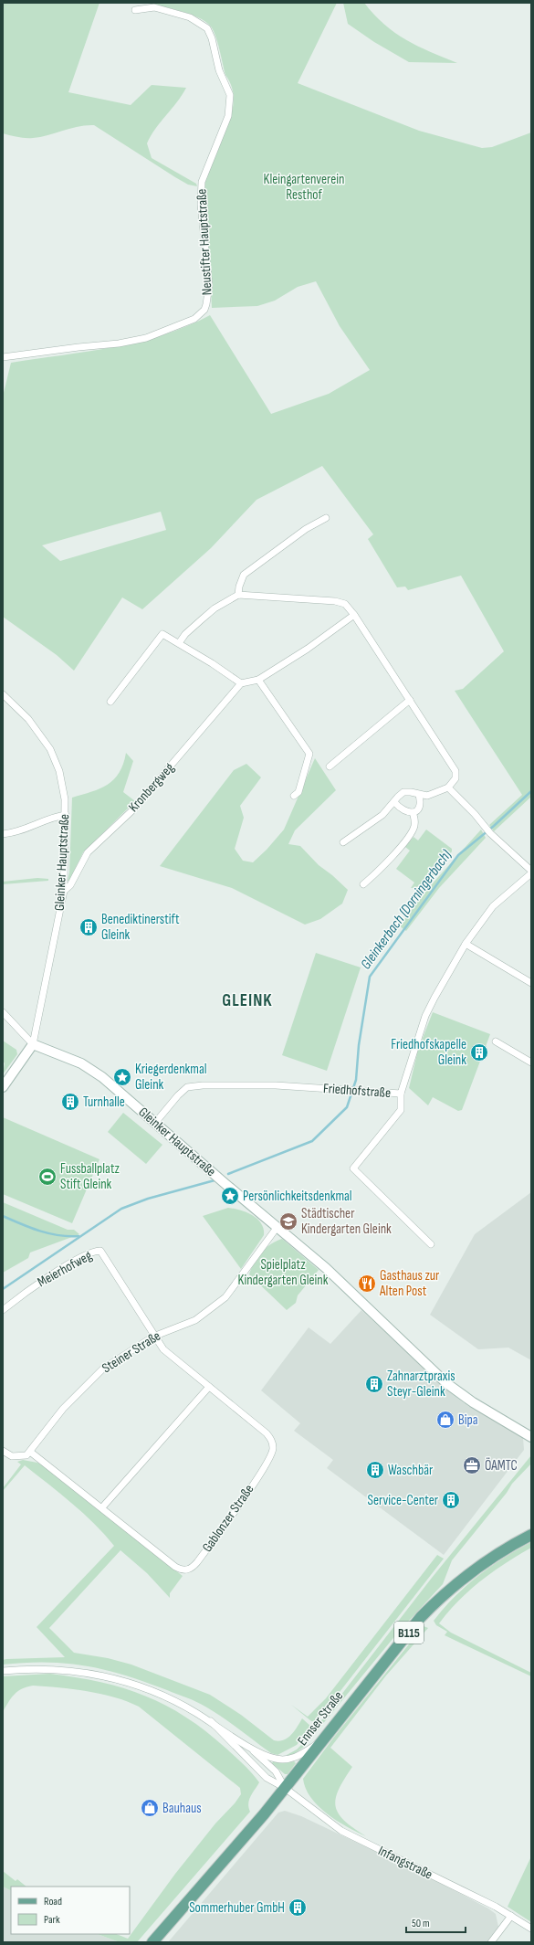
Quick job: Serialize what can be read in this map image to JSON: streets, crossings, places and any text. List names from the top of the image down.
{
  "streets": {
    "main road": ["B115", "Ennser Straße"],
    "street": [
      "Neustifter Hauptstraße",
      "Kronbergweg",
      "Gleinker Hauptstraße",
      "Friedhofstraße",
      "Meierhofweg",
      "Steiner Straße",
      "Gablonzer Straße",
      "Infangstraße"
    ]
  },
  "crossings": [
    ["Kronbergweg", "Gleinker Hauptstraße"],
    ["Gleinker Hauptstraße", "Friedhofstraße"],
    ["Gleinker Hauptstraße", "Steiner Straße"],
    ["Meierhofweg", "Steiner Straße"],
    ["Meierhofweg", "Gablonzer Straße"],
    ["Steiner Straße", "Gablonzer Straße"],
    ["Ennser Straße", "Infangstraße"]
  ],
  "districts": ["GLEINK"],
  "water": ["Gleinkerbach (Dorningerbach)"],
  "parks": ["Kleingartenverein Resthof", "Spielplatz Kindergarten Gleink"],
  "places": {
    "building": [
      "Benediktinerstift Gleink",
      "Friedhofskapelle Gleink",
      "Turnhalle",
      "Zahnarztpraxis Steyr-Gleink",
      "Waschbär",
      "Service-Center",
      "Sommerhuber GmbH"
    ],
    "place": ["Kriegerdenkmal Gleink", "Persönlichkeitsdenkmal"],
    "sports": ["Fussballplatz Stift Gleink"],
    "school or university": ["Städtischer Kindergarten Gleink"],
    "restaurant": ["Gasthaus zur Alten Post"],
    "shop": ["Bipa", "Bauhaus"],
    "office": ["ÖAMTC"]
  },
  "legend": ["Road", "Park"],
  "scale_bar": "50 m"
}
